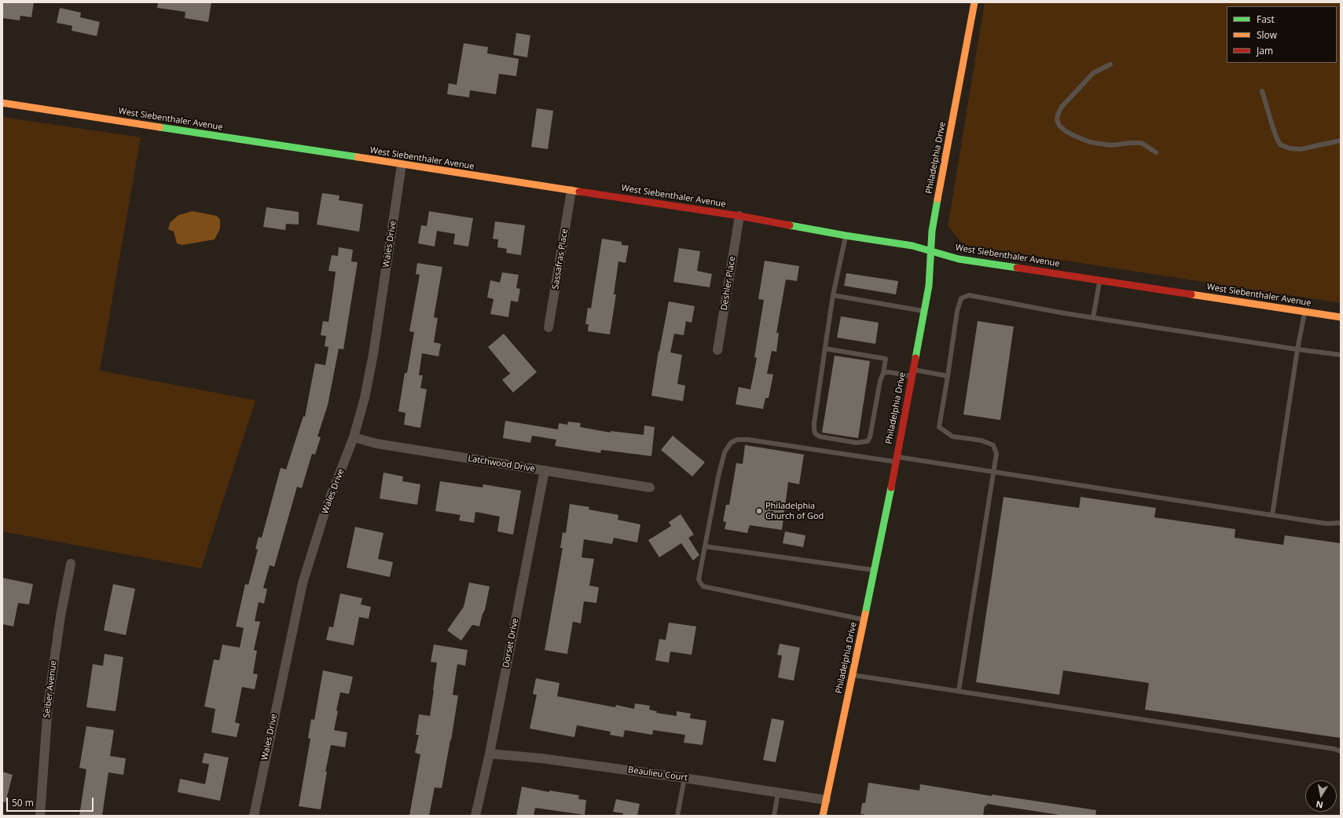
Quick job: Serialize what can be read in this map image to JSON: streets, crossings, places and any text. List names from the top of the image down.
{
  "streets": {
    "main road": ["West Siebenthaler Avenue", "Philadelphia Drive"],
    "street": [
      "Wales Drive",
      "Sassafras Place",
      "Deshler Place",
      "Latchwood Drive",
      "Dorset Drive",
      "Seiber Avenue",
      "Beaulieu Court"
    ]
  },
  "crossings": [
    ["West Siebenthaler Avenue", "Philadelphia Drive"],
    ["West Siebenthaler Avenue", "Wales Drive"],
    ["West Siebenthaler Avenue", "Sassafras Place"],
    ["West Siebenthaler Avenue", "Deshler Place"],
    ["Philadelphia Drive", "Beaulieu Court"],
    ["Wales Drive", "Latchwood Drive"],
    ["Latchwood Drive", "Dorset Drive"],
    ["Dorset Drive", "Beaulieu Court"]
  ],
  "places": ["Philadelphia Church of God"],
  "legend": ["Fast", "Slow", "Jam"],
  "scale_bar": "50 m",
  "north": "bottom"
}
